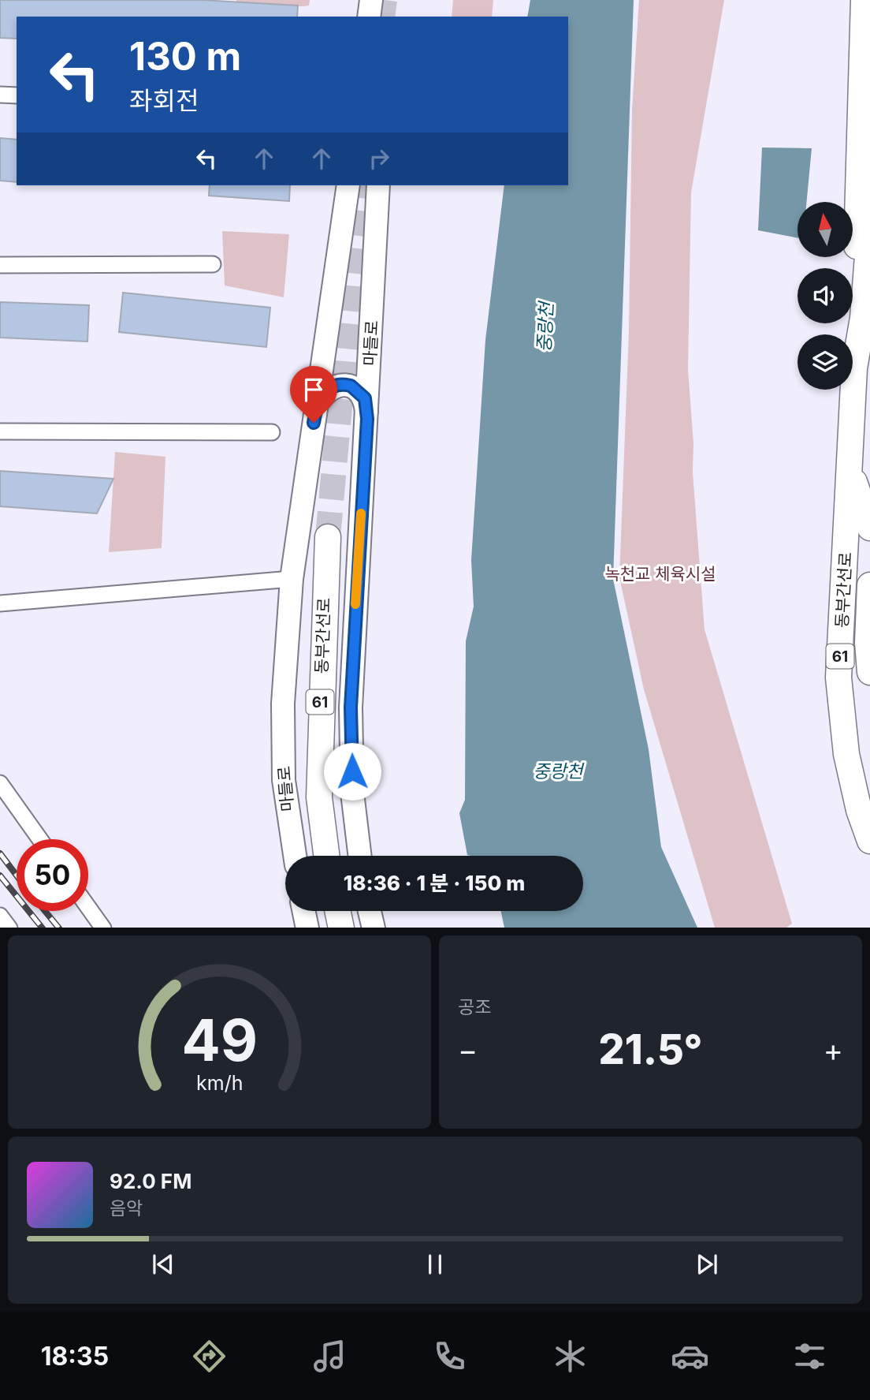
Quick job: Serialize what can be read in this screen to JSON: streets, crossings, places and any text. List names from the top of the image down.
{
  "streets": {
    "highway": ["동부간선로", "61"],
    "main road": ["마들로"]
  },
  "water": ["중랑천"],
  "parks": ["녹천교 체육시설"],
  "north": "top",
  "page": {
    "turn": ["130 m", "좌회전"],
    "limit": "50",
    "trip": "18:36 · 1 분 · 150 m",
    "tile": "공조",
    "heat": ["−", "21.5°", "+"],
    "song": ["92.0 FM", "음악"],
    "tabs": "18:35",
    "gauge": ["49", "km/h"]
  }
}
